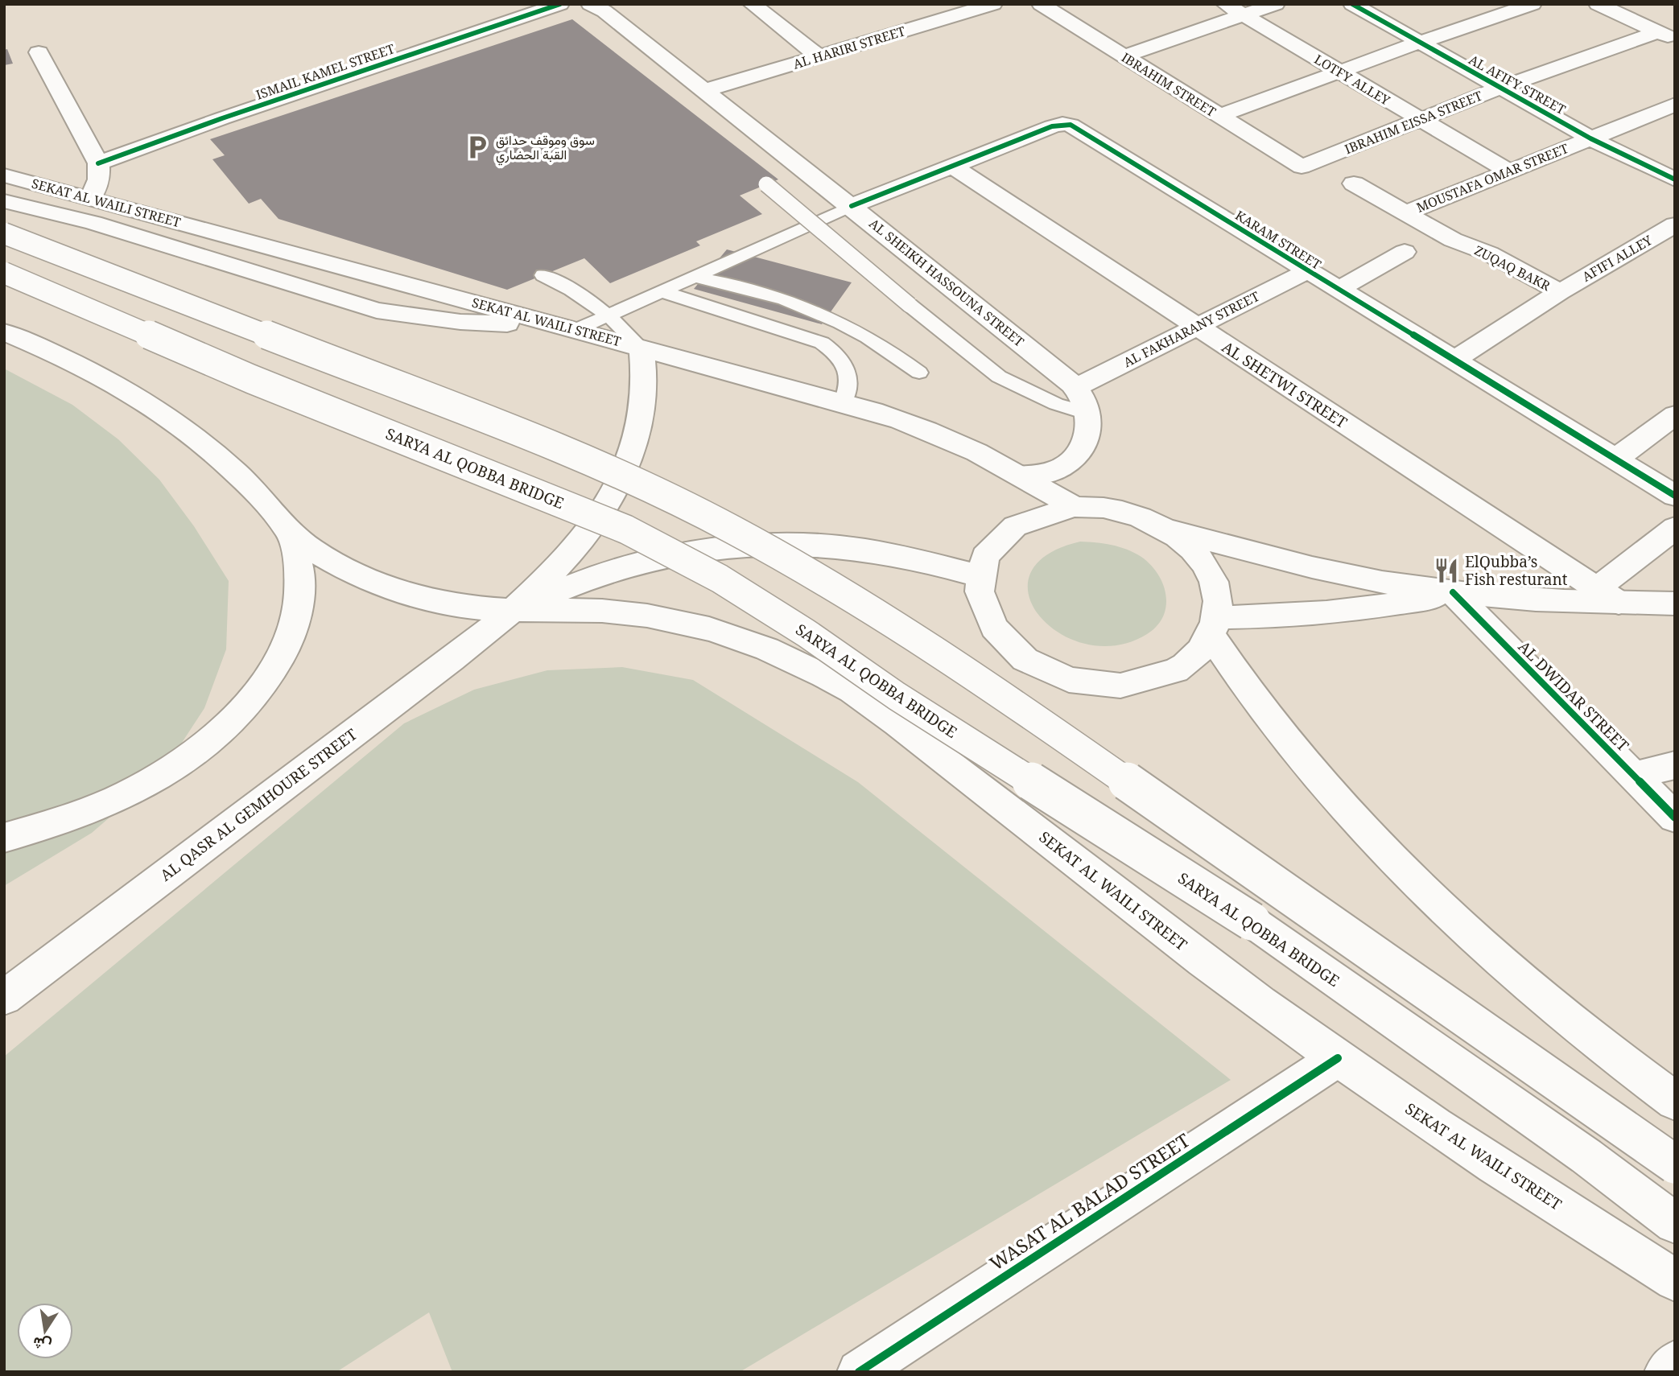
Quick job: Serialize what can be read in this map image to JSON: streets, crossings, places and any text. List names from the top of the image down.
{
  "streets": {
    "main road": [
      "AL HARIRI STREET",
      "ISMAIL KAMEL STREET",
      "LOTFY ALLEY",
      "IBRAHIM STREET",
      "AL AFIFY STREET",
      "IBRAHIM EISSA STREET",
      "MOUSTAFA OMAR STREET",
      "SEKAT AL WAILI STREET",
      "KARAM STREET",
      "AFIFI ALLEY",
      "ZUQAQ BAKR",
      "AL SHEIKH HASSOUNA STREET",
      "AL FAKHARANY STREET",
      "AL SHETWI STREET",
      "SARYA AL QOBBA BRIDGE",
      "AL DWIDAR STREET",
      "AL QASR AL GEMHOURE STREET",
      "WASAT AL BALAD STREET"
    ]
  },
  "crossings": [
    ["AL HARIRI STREET", "AL SHEIKH HASSOUNA STREET"],
    ["LOTFY ALLEY", "IBRAHIM EISSA STREET"],
    ["LOTFY ALLEY", "MOUSTAFA OMAR STREET"],
    ["IBRAHIM STREET", "IBRAHIM EISSA STREET"],
    ["AL AFIFY STREET", "IBRAHIM EISSA STREET"],
    ["AL AFIFY STREET", "MOUSTAFA OMAR STREET"],
    ["MOUSTAFA OMAR STREET", "ZUQAQ BAKR"],
    ["SEKAT AL WAILI STREET", "AL QASR AL GEMHOURE STREET"],
    ["SEKAT AL WAILI STREET", "WASAT AL BALAD STREET"],
    ["KARAM STREET", "ZUQAQ BAKR"],
    ["KARAM STREET", "AL SHEIKH HASSOUNA STREET"],
    ["KARAM STREET", "AL FAKHARANY STREET"],
    ["KARAM STREET", "AL SHETWI STREET"],
    ["AFIFI ALLEY", "ZUQAQ BAKR"],
    ["AL SHEIKH HASSOUNA STREET", "AL FAKHARANY STREET"],
    ["AL FAKHARANY STREET", "AL SHETWI STREET"]
  ],
  "places": {
    "parking": ["سوق وموقف حدائق القبة الحضاري"],
    "restaurant": ["ElQubba’s Fish resturant"]
  },
  "north": "bottom"
}
